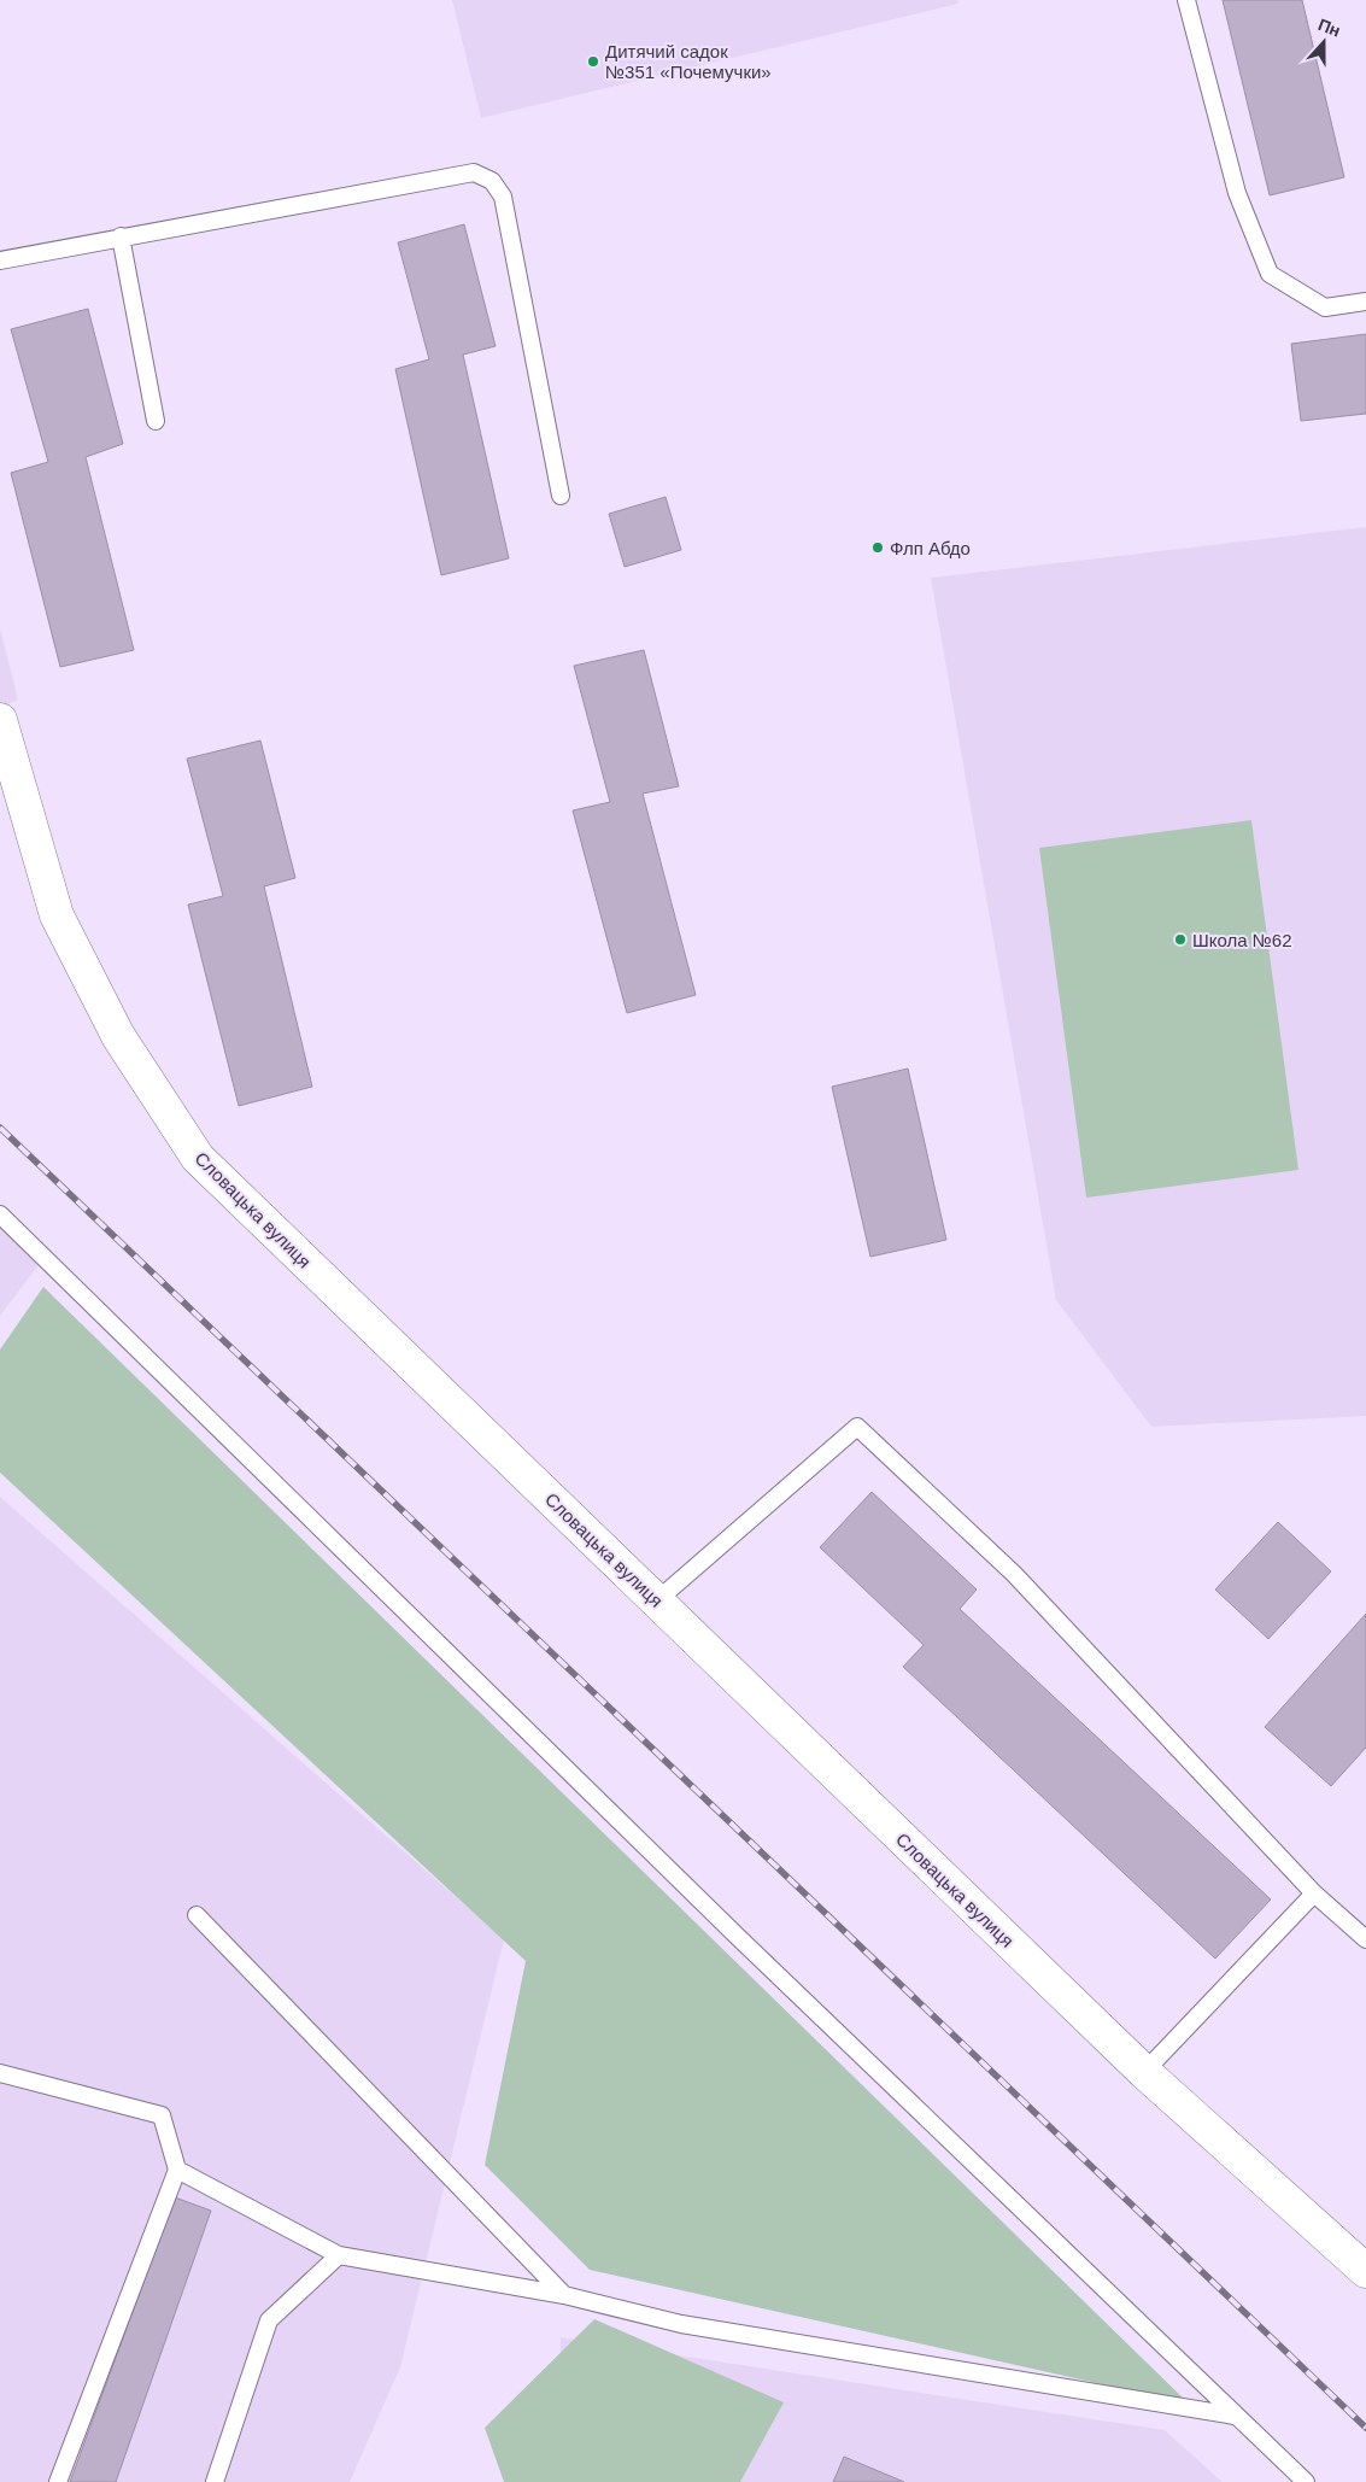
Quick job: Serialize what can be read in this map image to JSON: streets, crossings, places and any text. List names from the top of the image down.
{
  "streets": {
    "street": ["Словацька вулиця"]
  },
  "places": ["Дитячий садок №351 «Почемучки»", "Флп Абдо", "Школа №62"],
  "north": "top"
}
